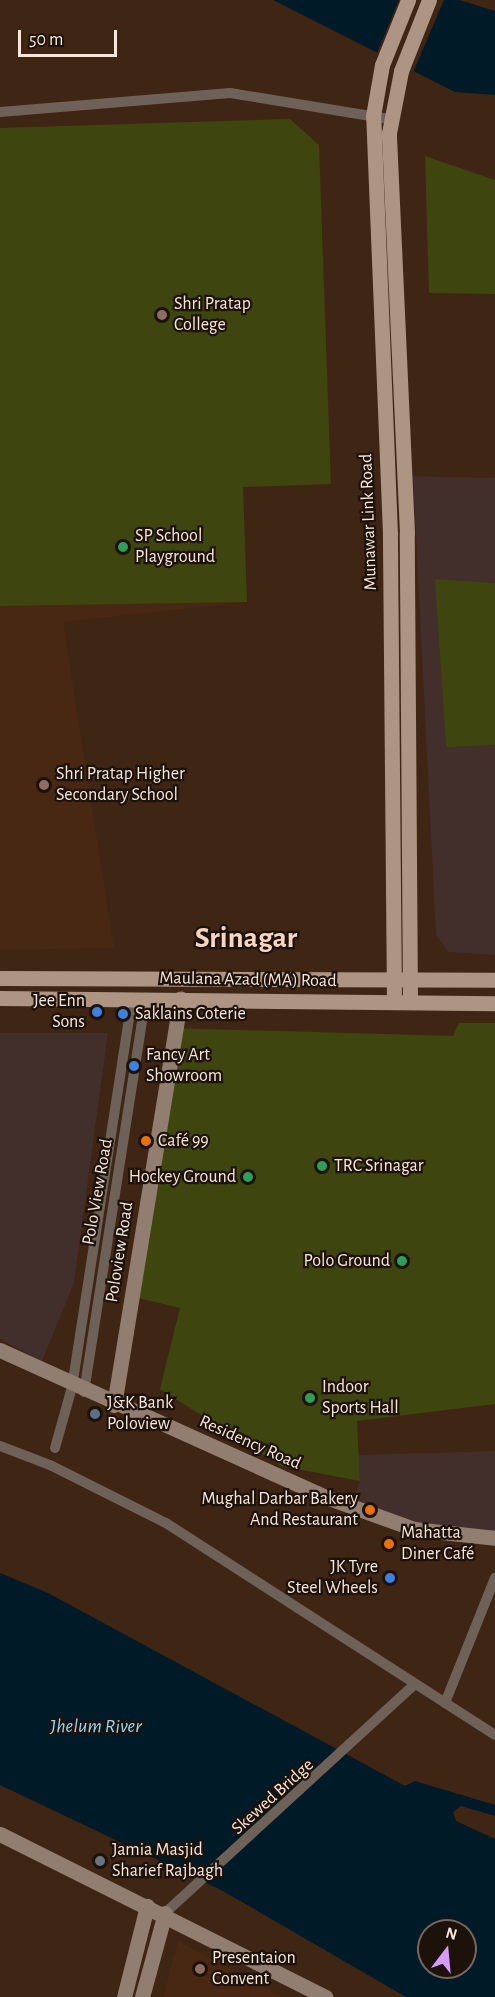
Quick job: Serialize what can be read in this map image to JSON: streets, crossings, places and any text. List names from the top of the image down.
{
  "streets": {
    "main road": [
      "Munawar Link Road",
      "Maulana Azad (MA) Road",
      "Poloview Road",
      "Residency Road"
    ],
    "street": ["Polo View Road", "Skewed Bridge"]
  },
  "crossings": [
    ["Munawar Link Road", "Maulana Azad (MA) Road"],
    ["Maulana Azad (MA) Road", "Polo View Road"],
    ["Maulana Azad (MA) Road", "Poloview Road"],
    ["Polo View Road", "Residency Road"],
    ["Poloview Road", "Residency Road"]
  ],
  "districts": ["Srinagar"],
  "water": ["Jhelum River"],
  "places": [
    "Shri Pratap College",
    "SP School Playground",
    "Shri Pratap Higher Secondary School",
    "Jee Enn Sons",
    "Saklains Coterie",
    "Fancy Art Showroom",
    "Café 99",
    "TRC Srinagar",
    "Hockey Ground",
    "Polo Ground",
    "Indoor Sports Hall",
    "J&K Bank Poloview",
    "Mughal Darbar Bakery And Restaurant",
    "Mahatta Diner Café",
    "JK Tyre Steel Wheels",
    "Jamia Masjid Sharief Rajbagh",
    "Presentaion Convent"
  ],
  "scale_bar": "50 m",
  "north": "top"
}
